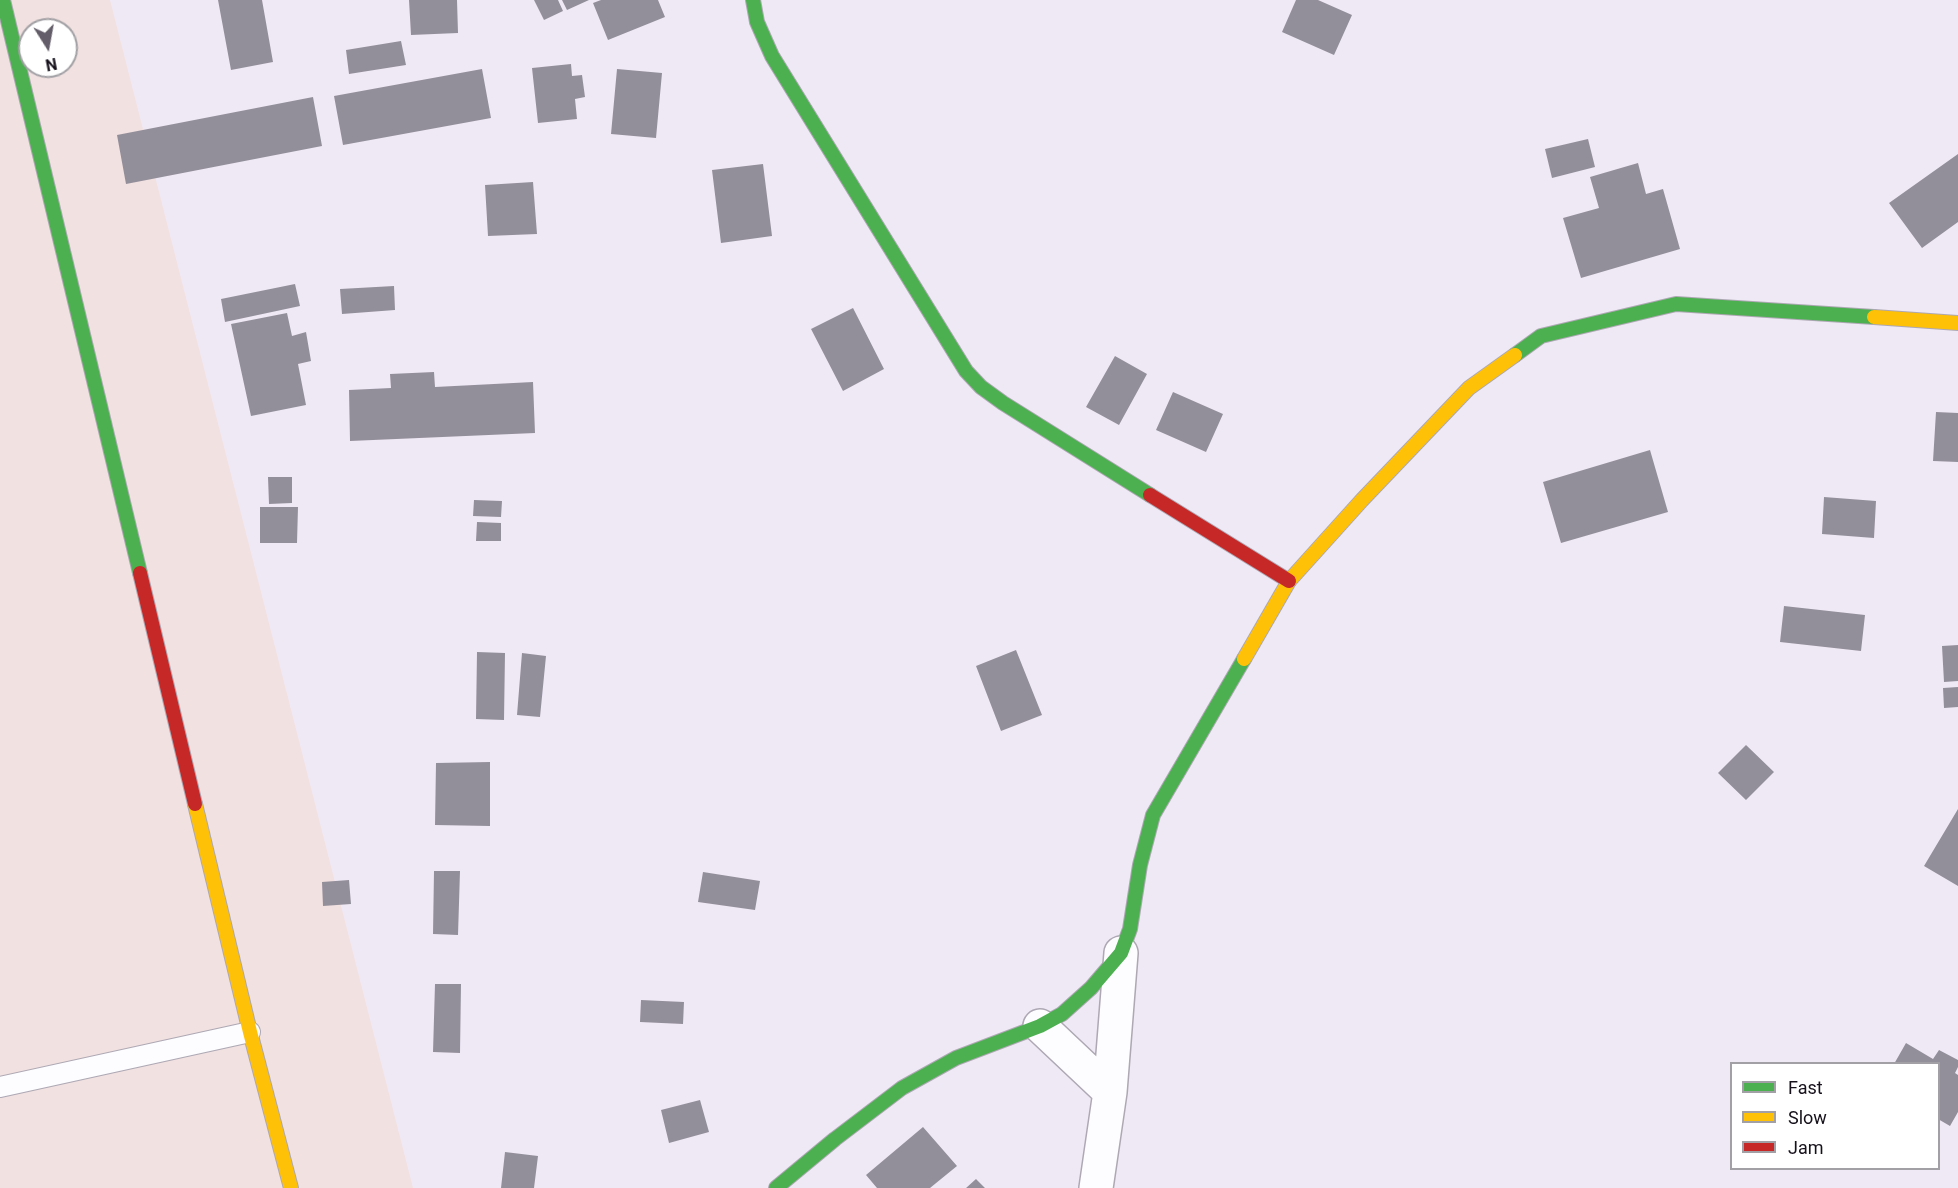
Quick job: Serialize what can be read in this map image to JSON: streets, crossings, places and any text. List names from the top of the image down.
{
  "legend": ["Fast", "Slow", "Jam"],
  "north": "bottom"
}
